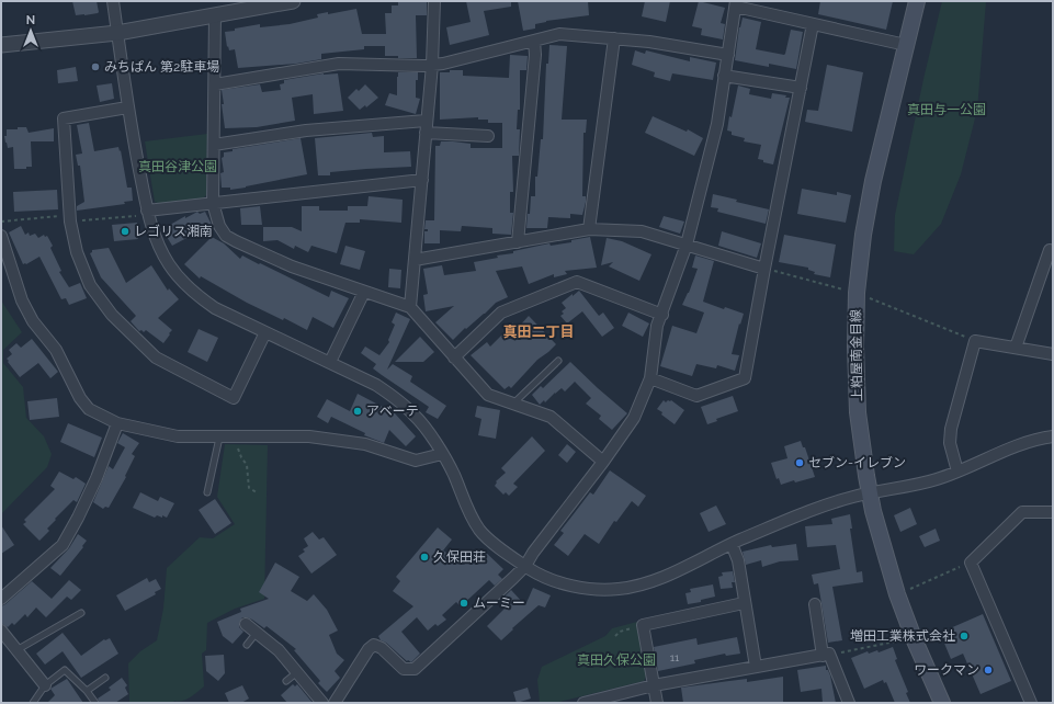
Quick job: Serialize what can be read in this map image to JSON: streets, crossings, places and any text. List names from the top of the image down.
{
  "streets": {
    "main road": ["上粕屋南金目線"]
  },
  "districts": ["真田二丁目"],
  "parks": ["真田与一公園", "真田谷津公園", "真田久保公園"],
  "places": [
    "みちぱん 第2駐車場",
    "レゴリス湘南",
    "アベーテ",
    "セブン-イレブン",
    "久保田荘",
    "ムーミー",
    "増田工業株式会社",
    "ワークマン"
  ],
  "house_numbers": ["11"],
  "north": "top"
}
